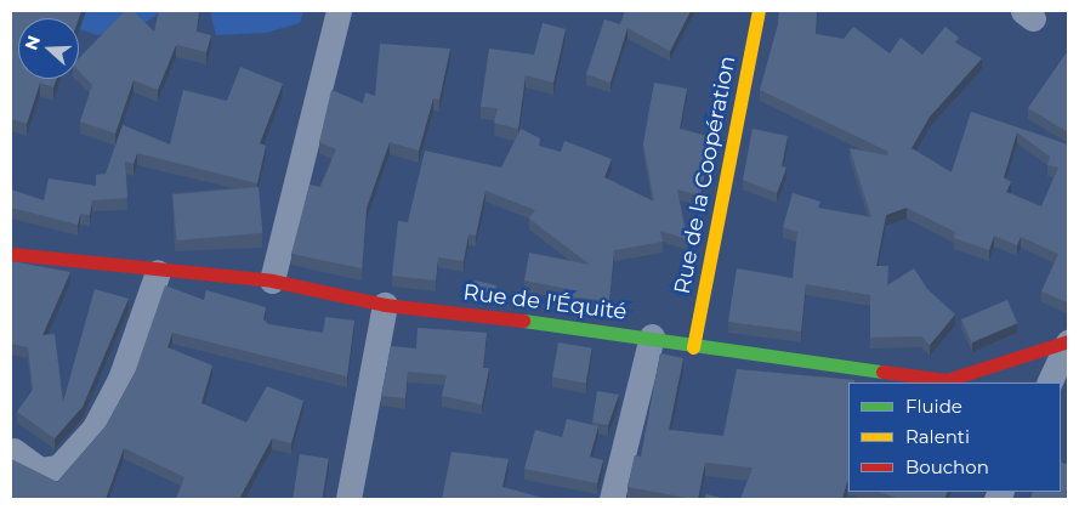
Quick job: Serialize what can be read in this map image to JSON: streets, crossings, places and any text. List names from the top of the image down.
{
  "streets": {
    "street": ["Rue de la Coopération", "Rue de l'Équité"]
  },
  "crossings": [
    ["Rue de la Coopération", "Rue de l'Équité"]
  ],
  "legend": ["Fluide", "Ralenti", "Bouchon"],
  "north": "left"
}
